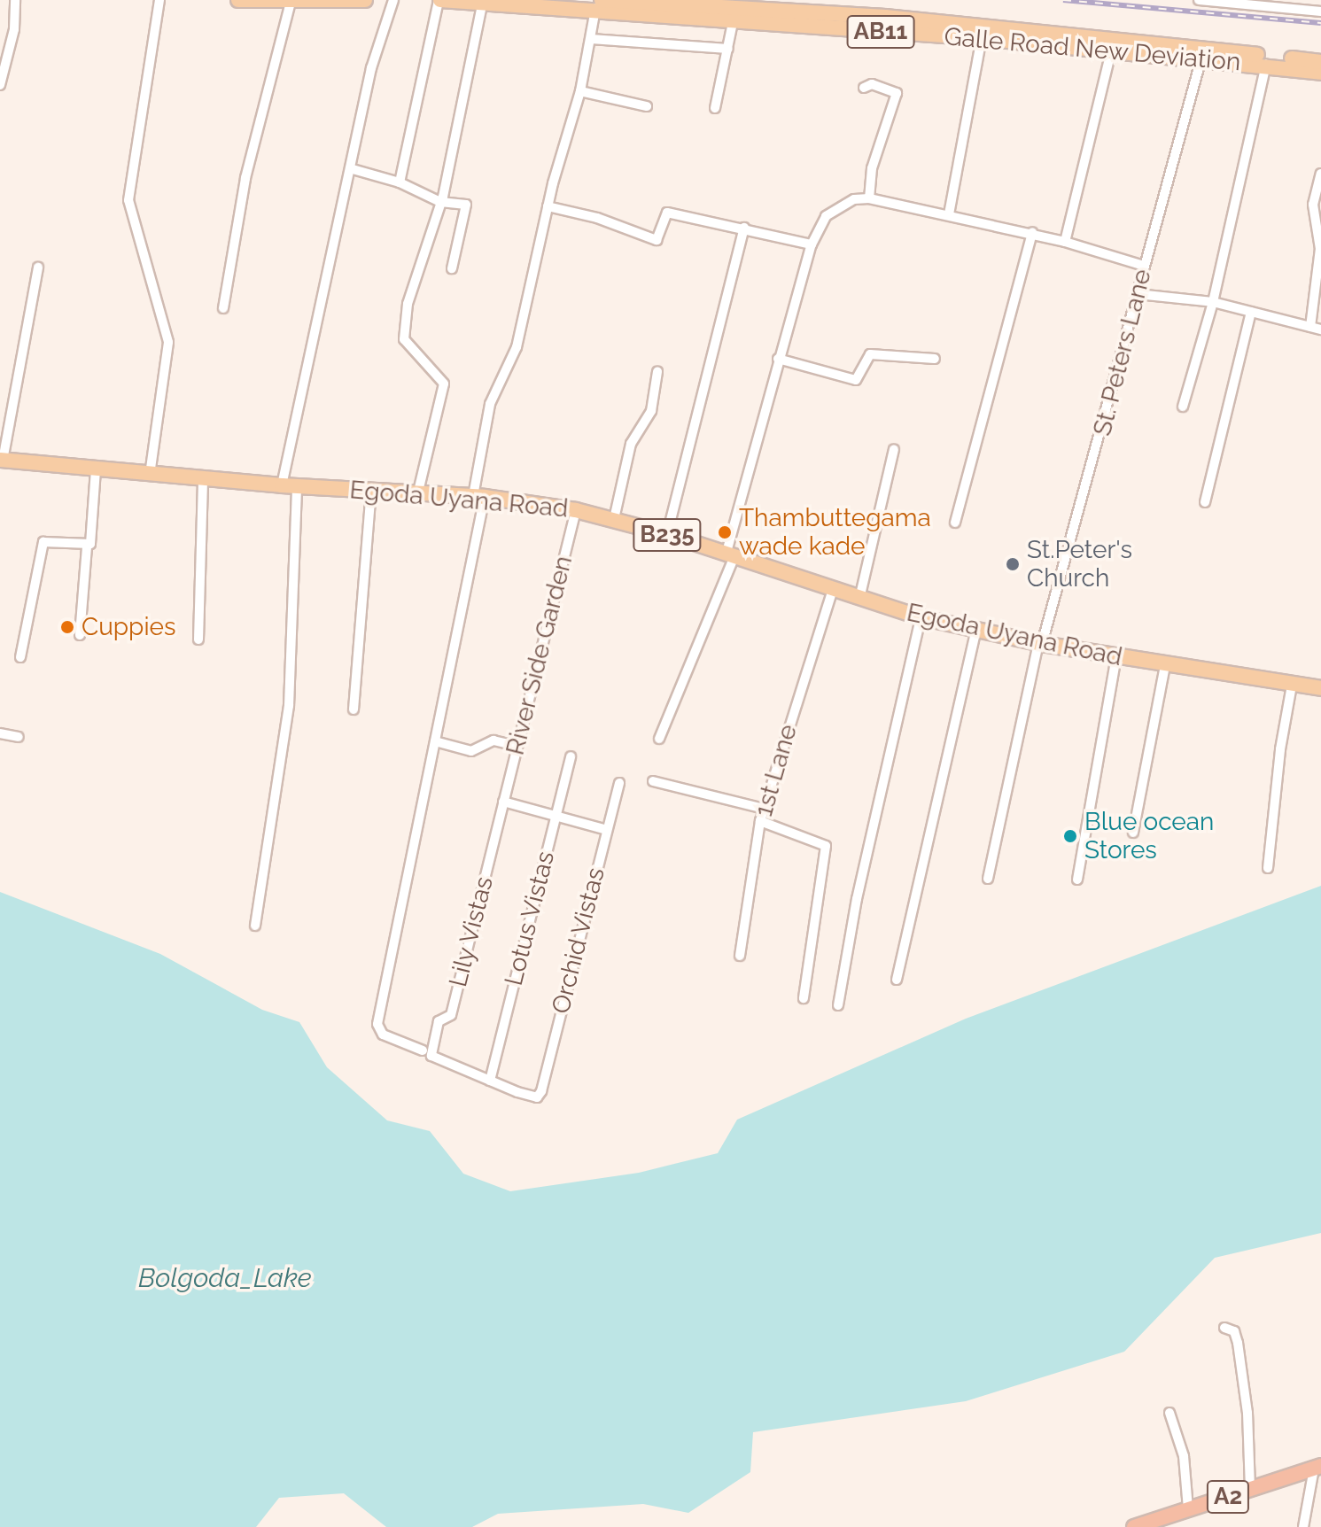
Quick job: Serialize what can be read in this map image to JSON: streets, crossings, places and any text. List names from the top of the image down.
{
  "streets": {
    "highway": ["A2"],
    "main road": [
      "AB11",
      "Galle Road New Deviation",
      "Egoda Uyana Road",
      "B235"
    ],
    "street": [
      "St. Peters Lane",
      "River Side Garden",
      "1st Lane",
      "Lotus Vistas",
      "Lily Vistas",
      "Orchid Vistas"
    ]
  },
  "crossings": [
    ["Galle Road New Deviation", "St. Peters Lane"],
    ["St. Peters Lane", "Egoda Uyana Road"],
    ["Egoda Uyana Road", "River Side Garden"],
    ["Egoda Uyana Road", "1st Lane"],
    ["River Side Garden", "Lily Vistas"],
    ["Lotus Vistas", "Orchid Vistas"]
  ],
  "water": ["Bolgoda_Lake"],
  "places": [
    "Thambuttegama wade kade",
    "St.Peter's Church",
    "Cuppies",
    "Blue ocean Stores"
  ]
}
